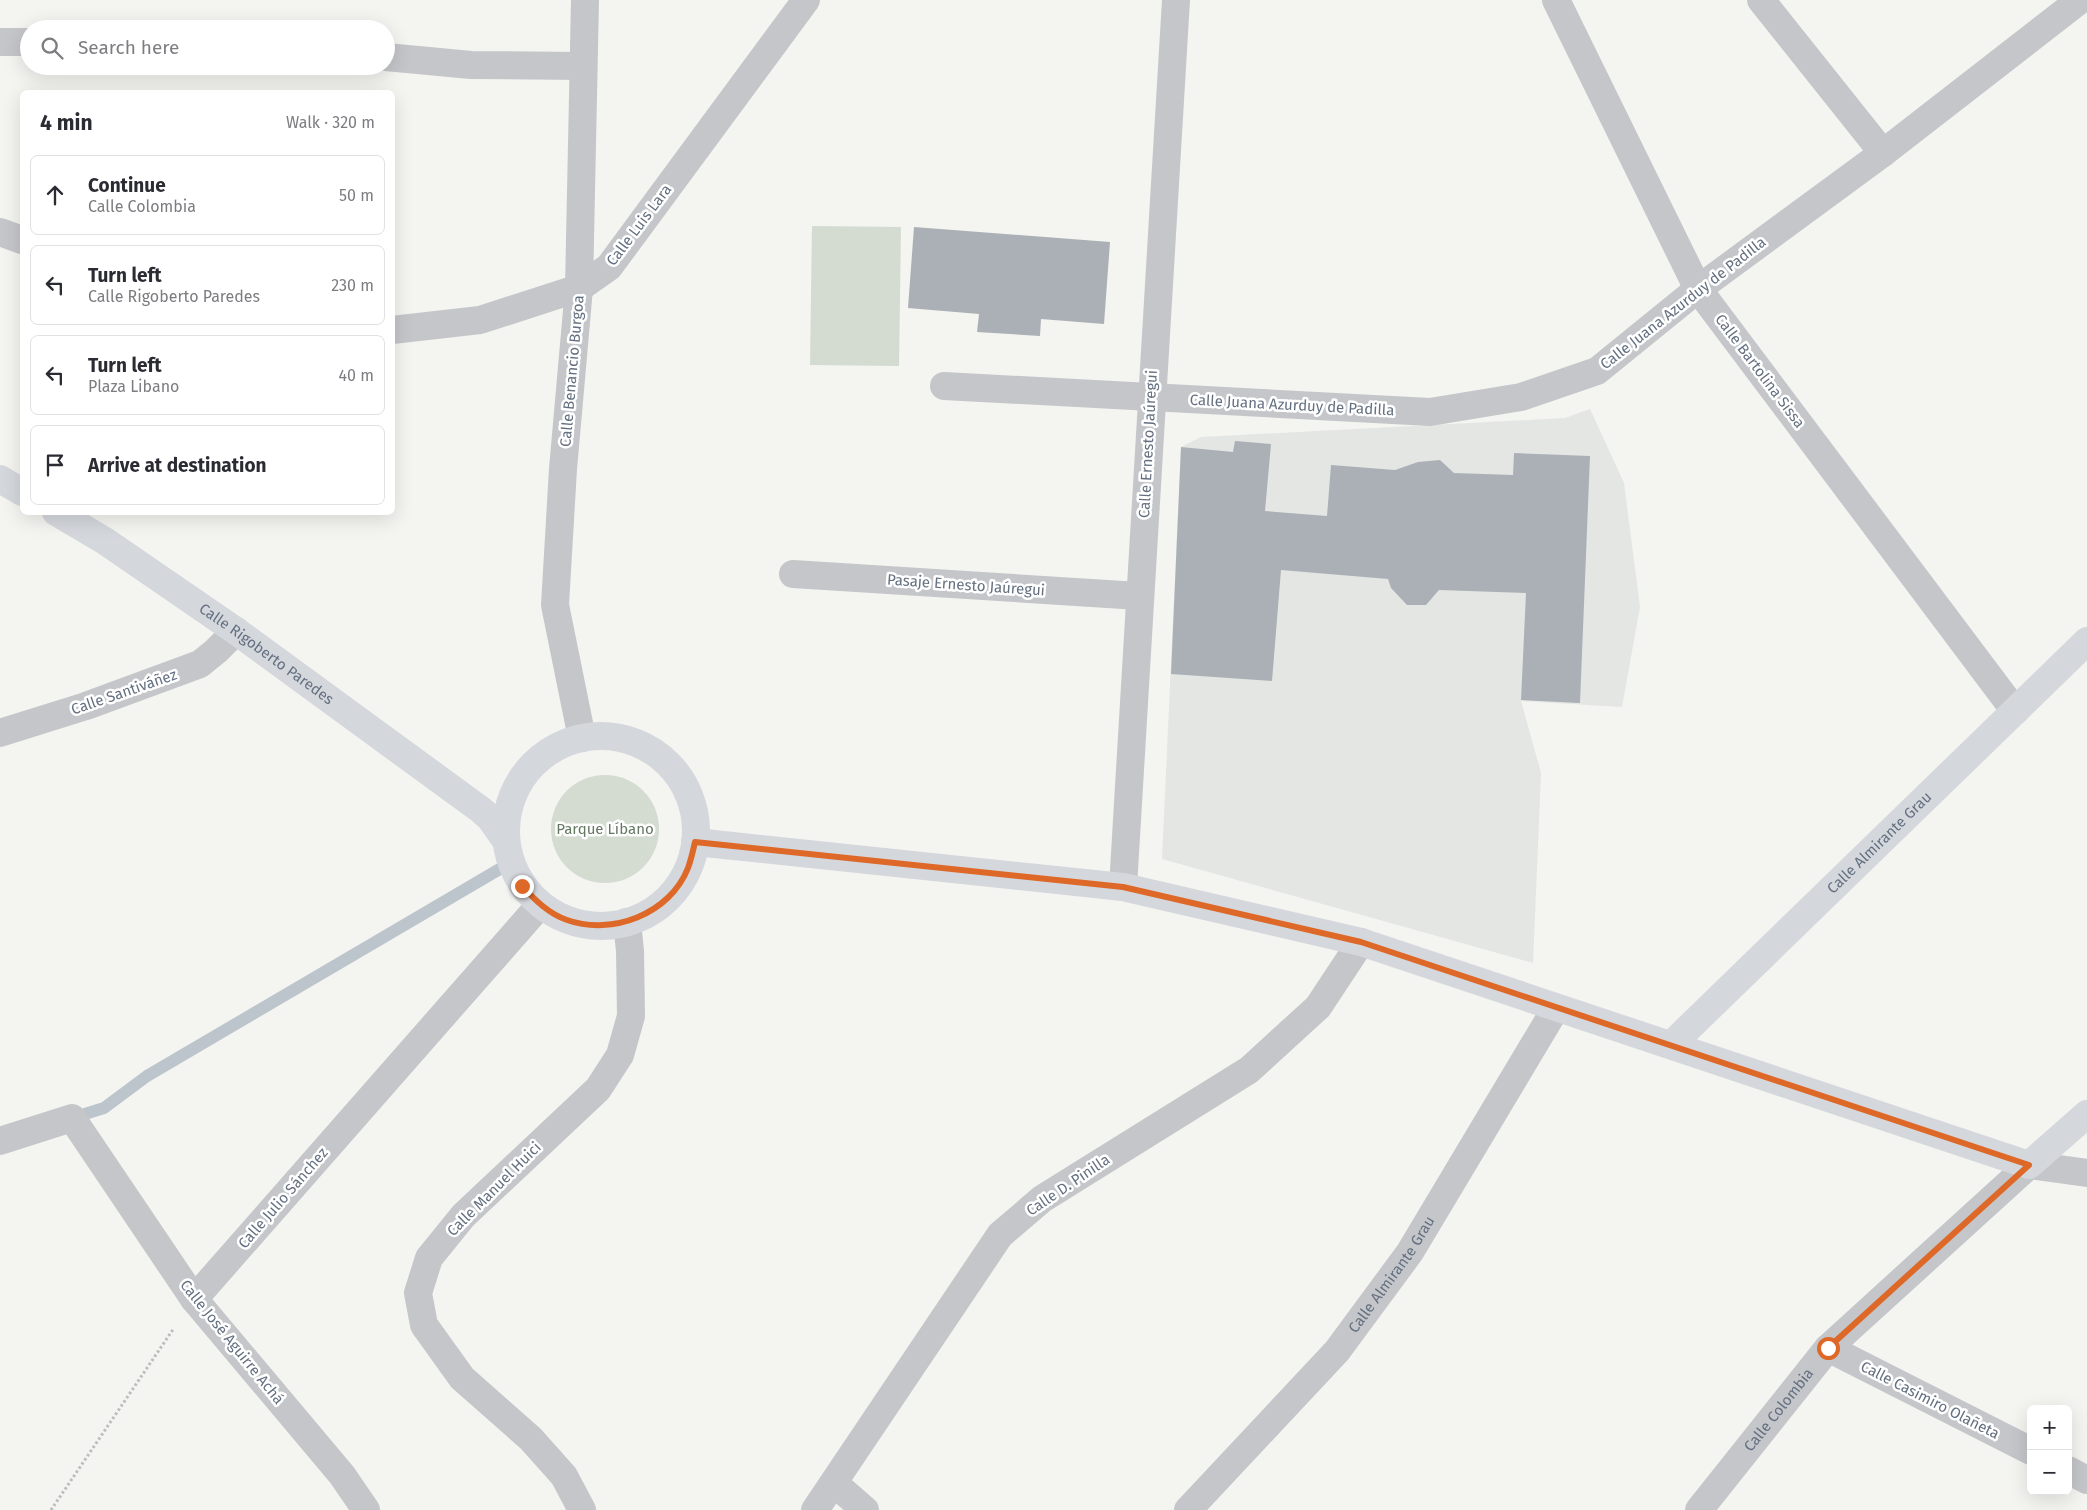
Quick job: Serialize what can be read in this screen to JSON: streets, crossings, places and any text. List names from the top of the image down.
{
  "streets": {
    "main road": ["Calle Rigoberto Paredes", "Calle Almirante Grau", "Calle Colombia"],
    "street": [
      "Calle Luis Lara",
      "Calle Juana Azurduy de Padilla",
      "Calle Benancio Burgoa",
      "Calle Bartolina Sissa",
      "Calle Ernesto Jaúregui",
      "Pasaje Ernesto Jaúregui",
      "Calle Santiváñez",
      "Calle D. Pinilla",
      "Calle Manuel Huici",
      "Calle Julio Sánchez",
      "Calle José Aguirre Achá",
      "Calle Casimiro Olañeta"
    ]
  },
  "crossings": [
    ["Calle Luis Lara", "Calle Benancio Burgoa"],
    ["Calle Juana Azurduy de Padilla", "Calle Bartolina Sissa"],
    ["Calle Juana Azurduy de Padilla", "Calle Ernesto Jaúregui"],
    ["Calle Bartolina Sissa", "Calle Almirante Grau"],
    ["Calle Ernesto Jaúregui", "Pasaje Ernesto Jaúregui"],
    ["Calle Rigoberto Paredes", "Calle Santiváñez"],
    ["Calle Julio Sánchez", "Calle José Aguirre Achá"],
    ["Calle Casimiro Olañeta", "Calle Colombia"]
  ],
  "parks": ["Parque Líbano"],
  "page": {
    "search": "Search here",
    "heading": ["4 min", "Walk · 320 m"],
    "list": [
      ["Continue", "Calle Colombia", "50 m"],
      ["Turn left", "Calle Rigoberto Paredes", "230 m"],
      ["Turn left", "Plaza Libano", "40 m"],
      "Arrive at destination"
    ],
    "map_buttons": ["+", "−"]
  }
}
